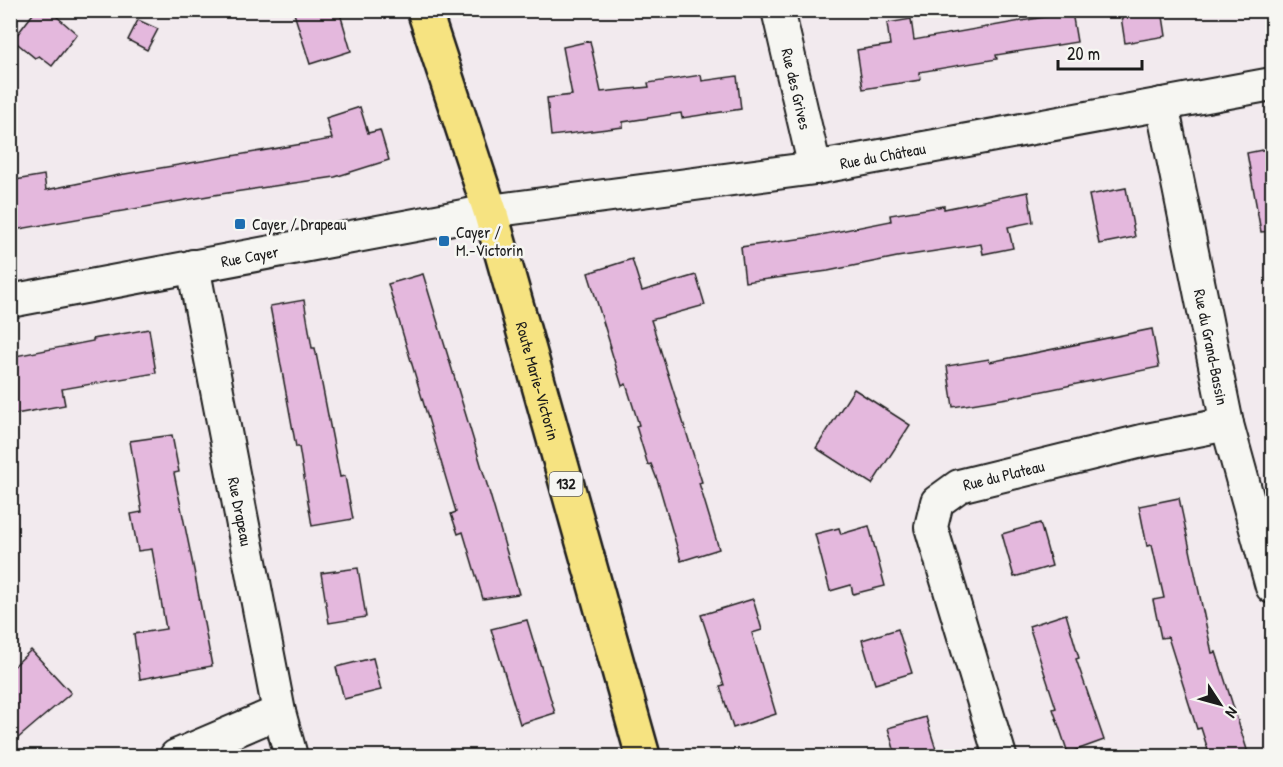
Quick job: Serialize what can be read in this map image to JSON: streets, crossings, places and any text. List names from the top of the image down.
{
  "streets": {
    "main road": ["Route Marie-Victorin", "132"],
    "street": [
      "Rue des Grives",
      "Rue du Château",
      "Rue Cayer",
      "Rue du Grand-Bassin",
      "Rue du Plateau",
      "Rue Drapeau"
    ]
  },
  "crossings": [
    ["Rue des Grives", "Rue du Château"],
    ["Rue du Château", "Rue Cayer"],
    ["Rue du Château", "Rue du Grand-Bassin"],
    ["Rue du Château", "Route Marie-Victorin"],
    ["Rue Cayer", "Route Marie-Victorin"],
    ["Rue Cayer", "Rue Drapeau"],
    ["Rue du Grand-Bassin", "Rue du Plateau"]
  ],
  "places": {
    "transit": ["Cayer / Drapeau", "Cayer / M.-Victorin"]
  },
  "scale_bar": "20 m",
  "north": "bottom right"
}
